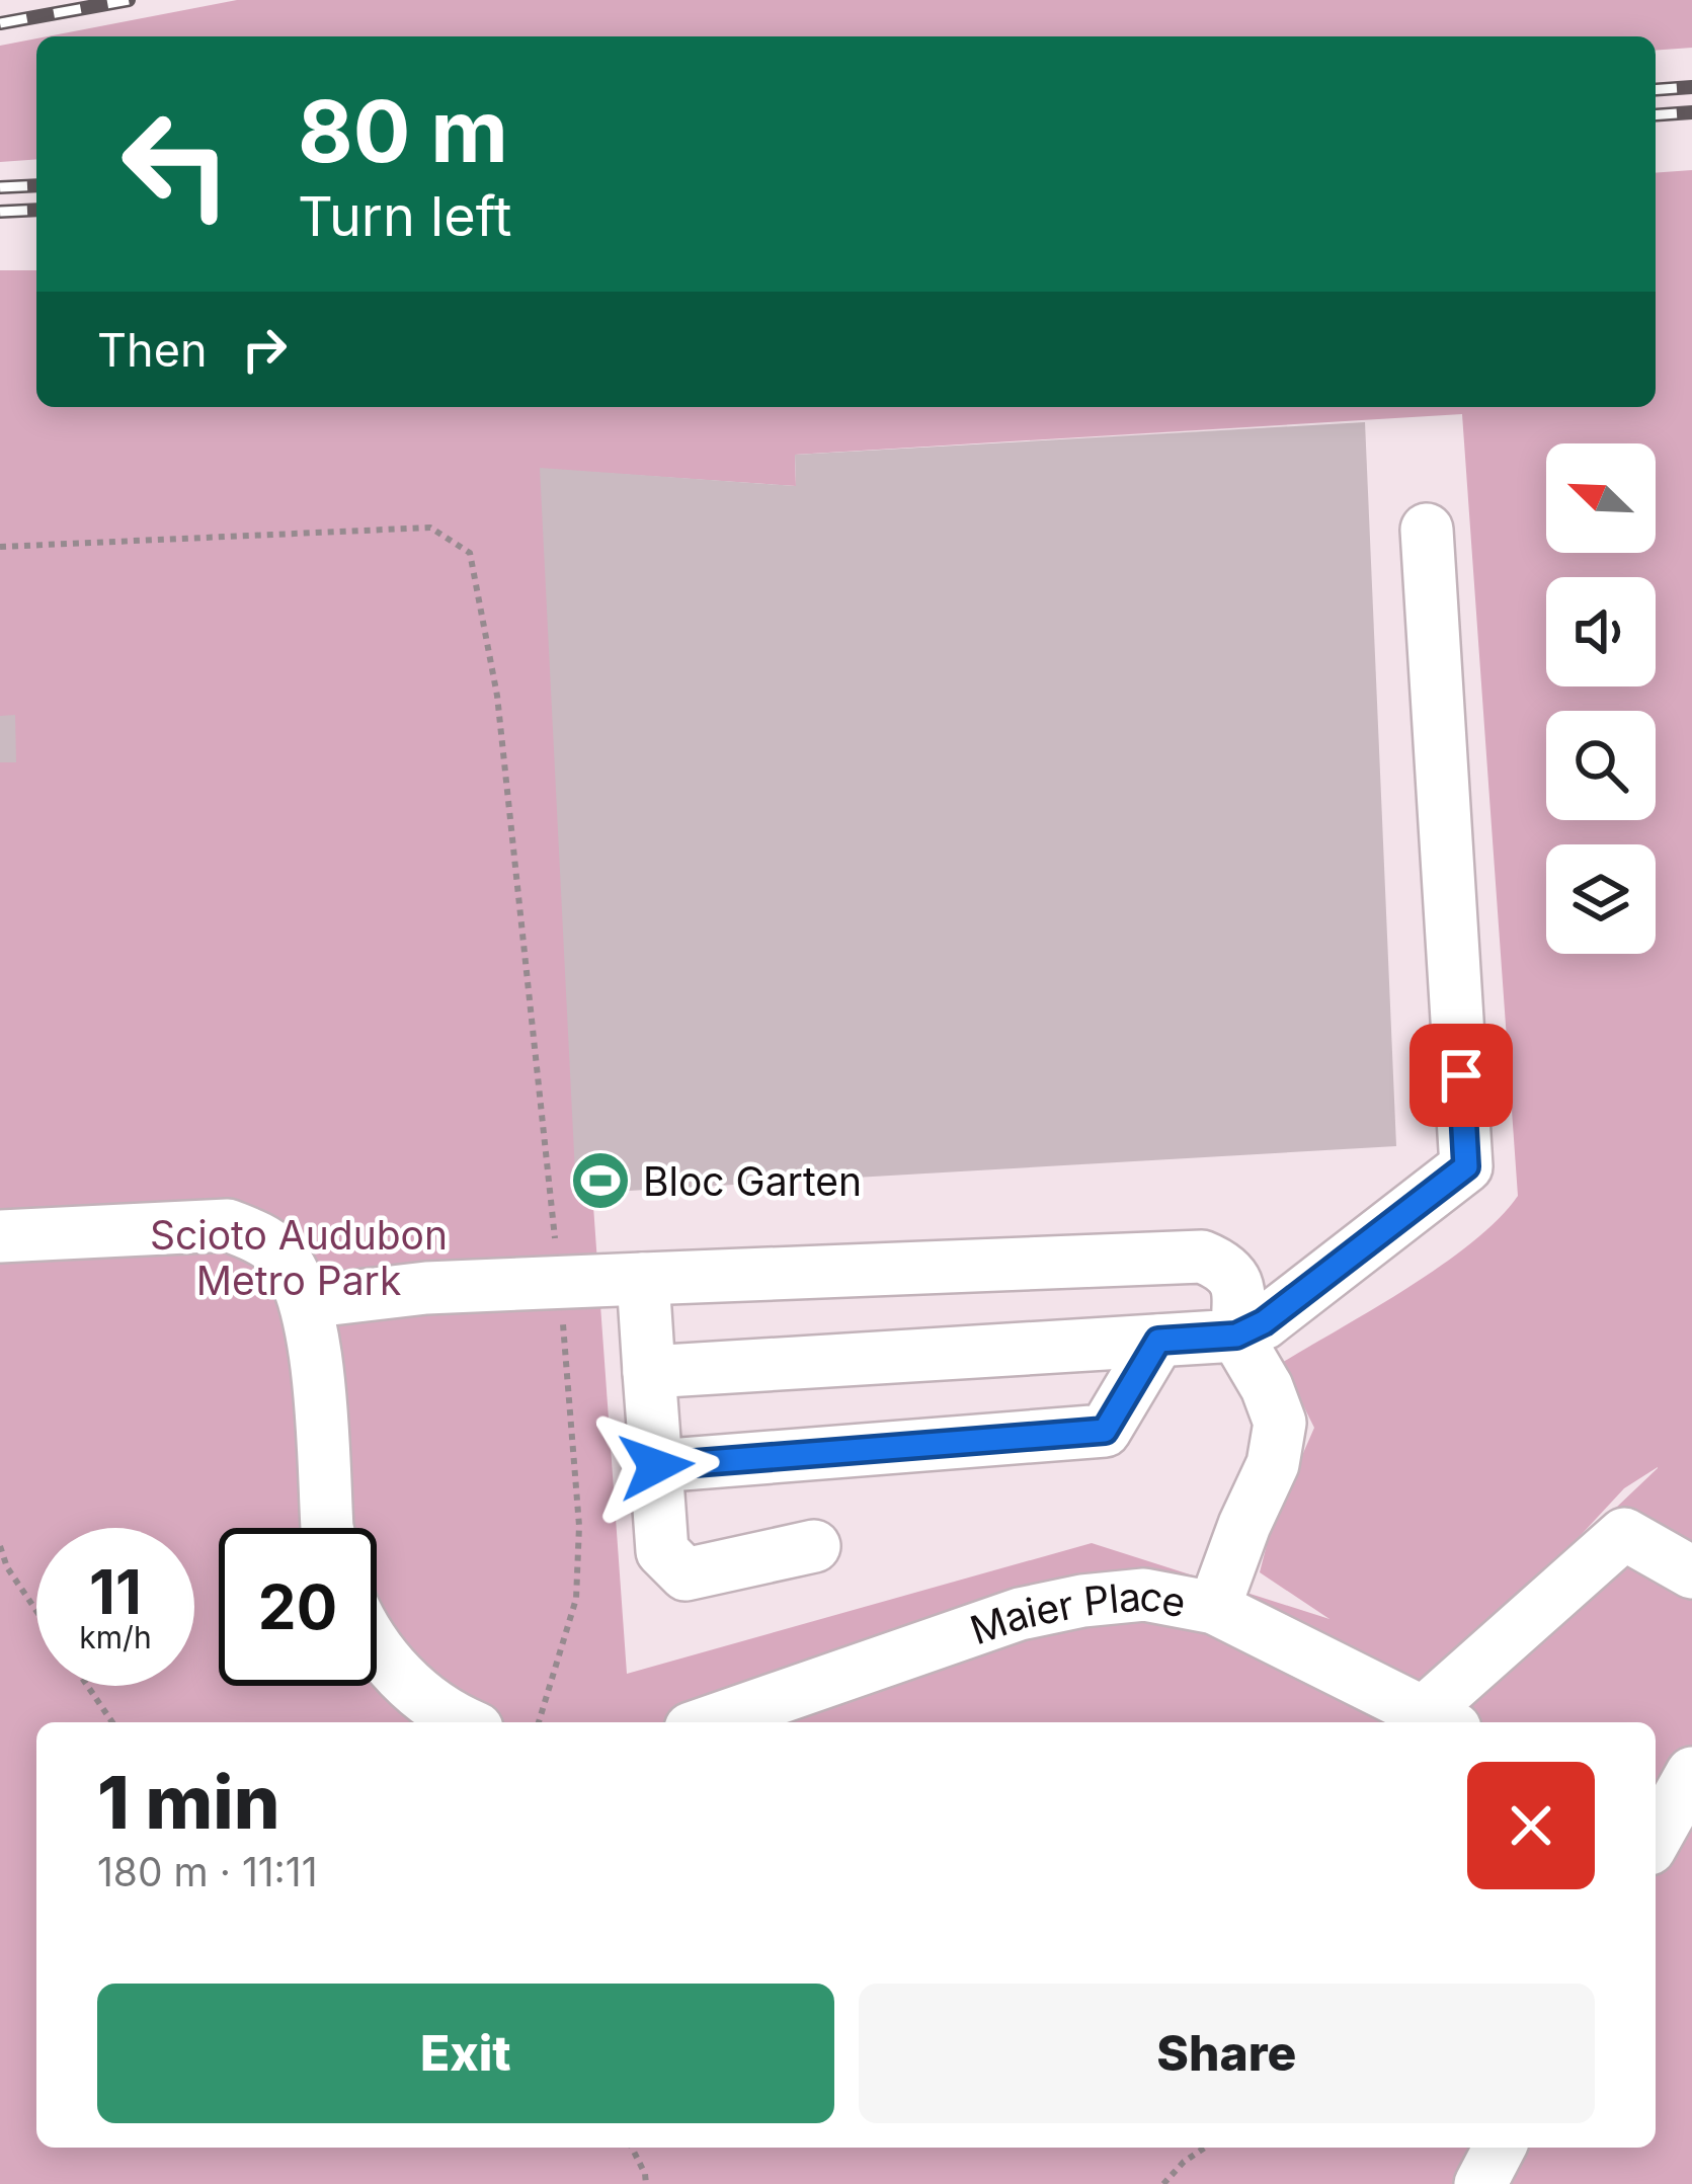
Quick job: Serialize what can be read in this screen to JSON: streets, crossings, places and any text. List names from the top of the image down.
{
  "streets": {
    "street": ["Maier Place"]
  },
  "parks": ["Scioto Audubon Metro Park"],
  "places": {
    "sports": ["Bloc Garten"]
  },
  "north": "top left",
  "page": {
    "turn": ["80 m", "Turn left"],
    "then": "Then",
    "speed": "11 km/h",
    "limit": "20",
    "heading": ["1 min", "180 m · 11:11"],
    "buttons": ["Exit", "Share"]
  }
}
